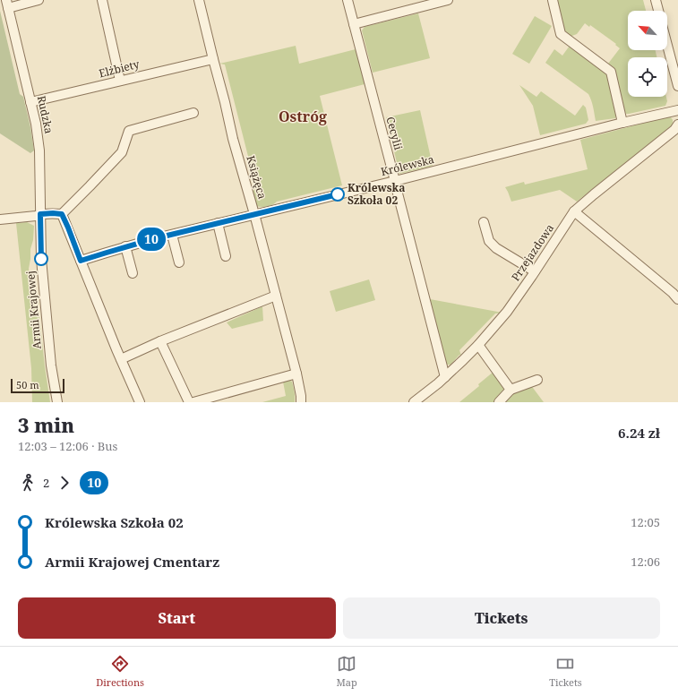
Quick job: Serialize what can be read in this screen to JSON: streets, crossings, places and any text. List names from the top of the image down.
{
  "streets": {
    "street": [
      "Elżbiety",
      "Rudzka",
      "Cecylii",
      "Królewska",
      "Książęca",
      "Przejazdowa",
      "Armii Krajowej"
    ]
  },
  "crossings": [
    ["Elżbiety", "Rudzka"],
    ["Elżbiety", "Książęca"],
    ["Rudzka", "Armii Krajowej"],
    ["Cecylii", "Królewska"],
    ["Cecylii", "Przejazdowa"],
    ["Królewska", "Książęca"]
  ],
  "districts": ["Ostróg"],
  "places": ["Królewska Szkoła 02"],
  "lines": ["bus line 10"],
  "scale_bar": "50 m",
  "north": "top left",
  "page": {
    "on_map": "10",
    "scale": "50 m",
    "heading": ["3 min", "12:03 – 12:06 · Bus", "6.24 zł"],
    "legs": ["2", "10"],
    "list": [
      {
        "name": "Królewska Szkoła 02",
        "value": "12:05"
      },
      {
        "name": "Armii Krajowej Cmentarz",
        "value": "12:06"
      }
    ],
    "buttons": ["Start", "Tickets"],
    "tabs": ["Directions", "Map", "Tickets"]
  }
}
